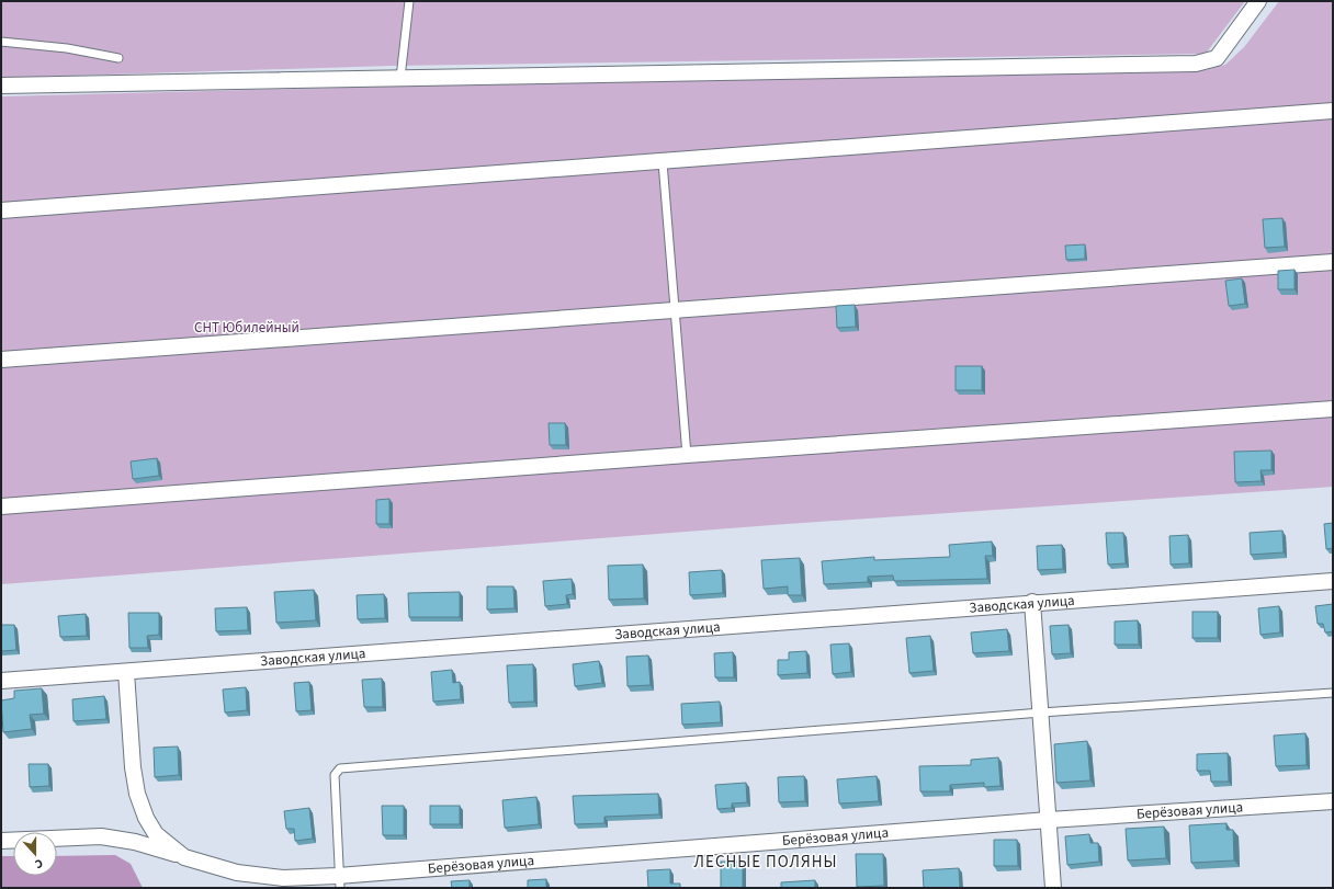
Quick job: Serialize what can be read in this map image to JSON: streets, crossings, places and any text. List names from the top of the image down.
{
  "streets": {
    "street": ["Заводская улица", "Берёзовая улица"]
  },
  "districts": ["ЛЕСНЫЕ ПОЛЯНЫ"],
  "parks": ["СНТ Юбилейный"],
  "north": "bottom"
}
